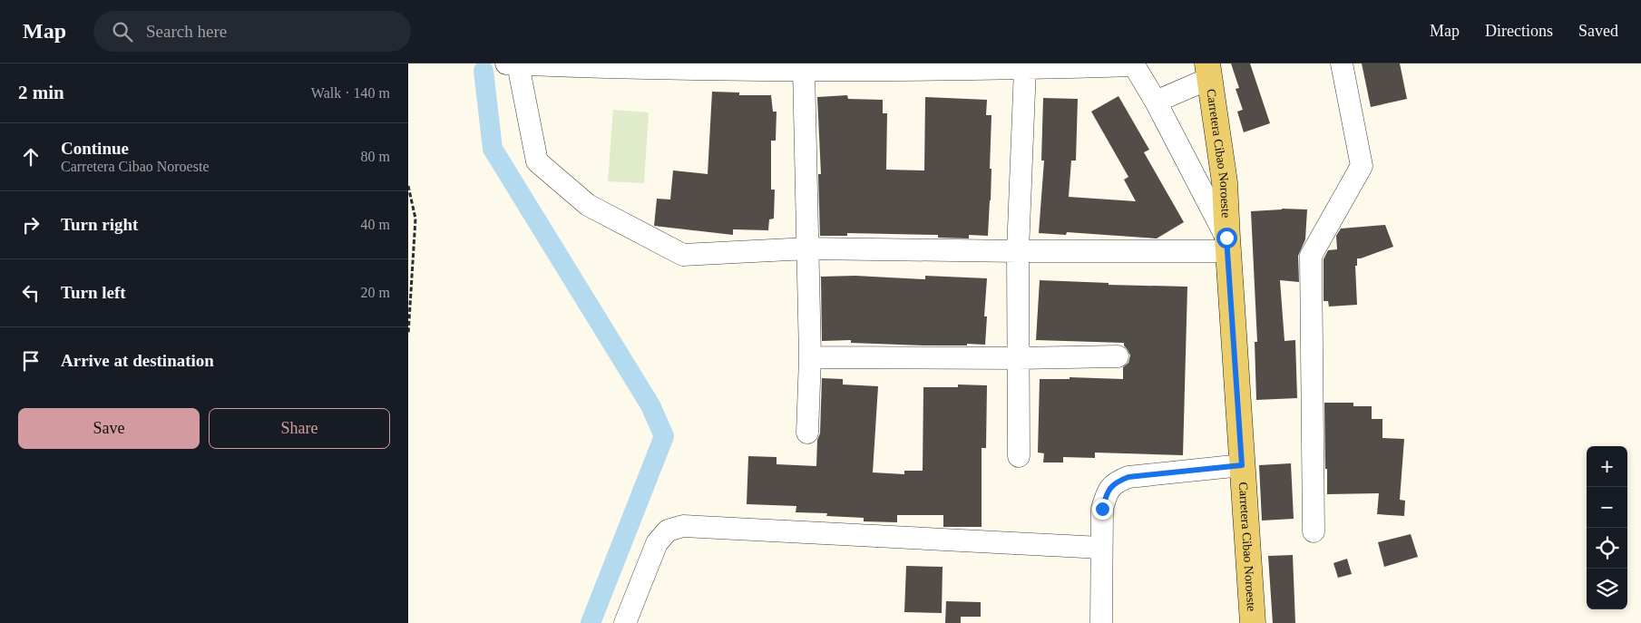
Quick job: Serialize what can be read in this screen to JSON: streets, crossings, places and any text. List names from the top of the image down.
{
  "streets": {
    "main road": ["Carretera Cibao Noroeste"]
  },
  "page": {
    "header": "Map",
    "search": "Search here",
    "nav": ["Map", "Directions", "Saved"],
    "heading": ["2 min", "Walk · 140 m"],
    "list": [
      ["Continue", "Carretera Cibao Noroeste", "80 m"],
      ["Turn right", "40 m"],
      ["Turn left", "20 m"],
      "Arrive at destination"
    ],
    "buttons": ["Save", "Share"],
    "map_buttons": ["+", "−"]
  }
}
